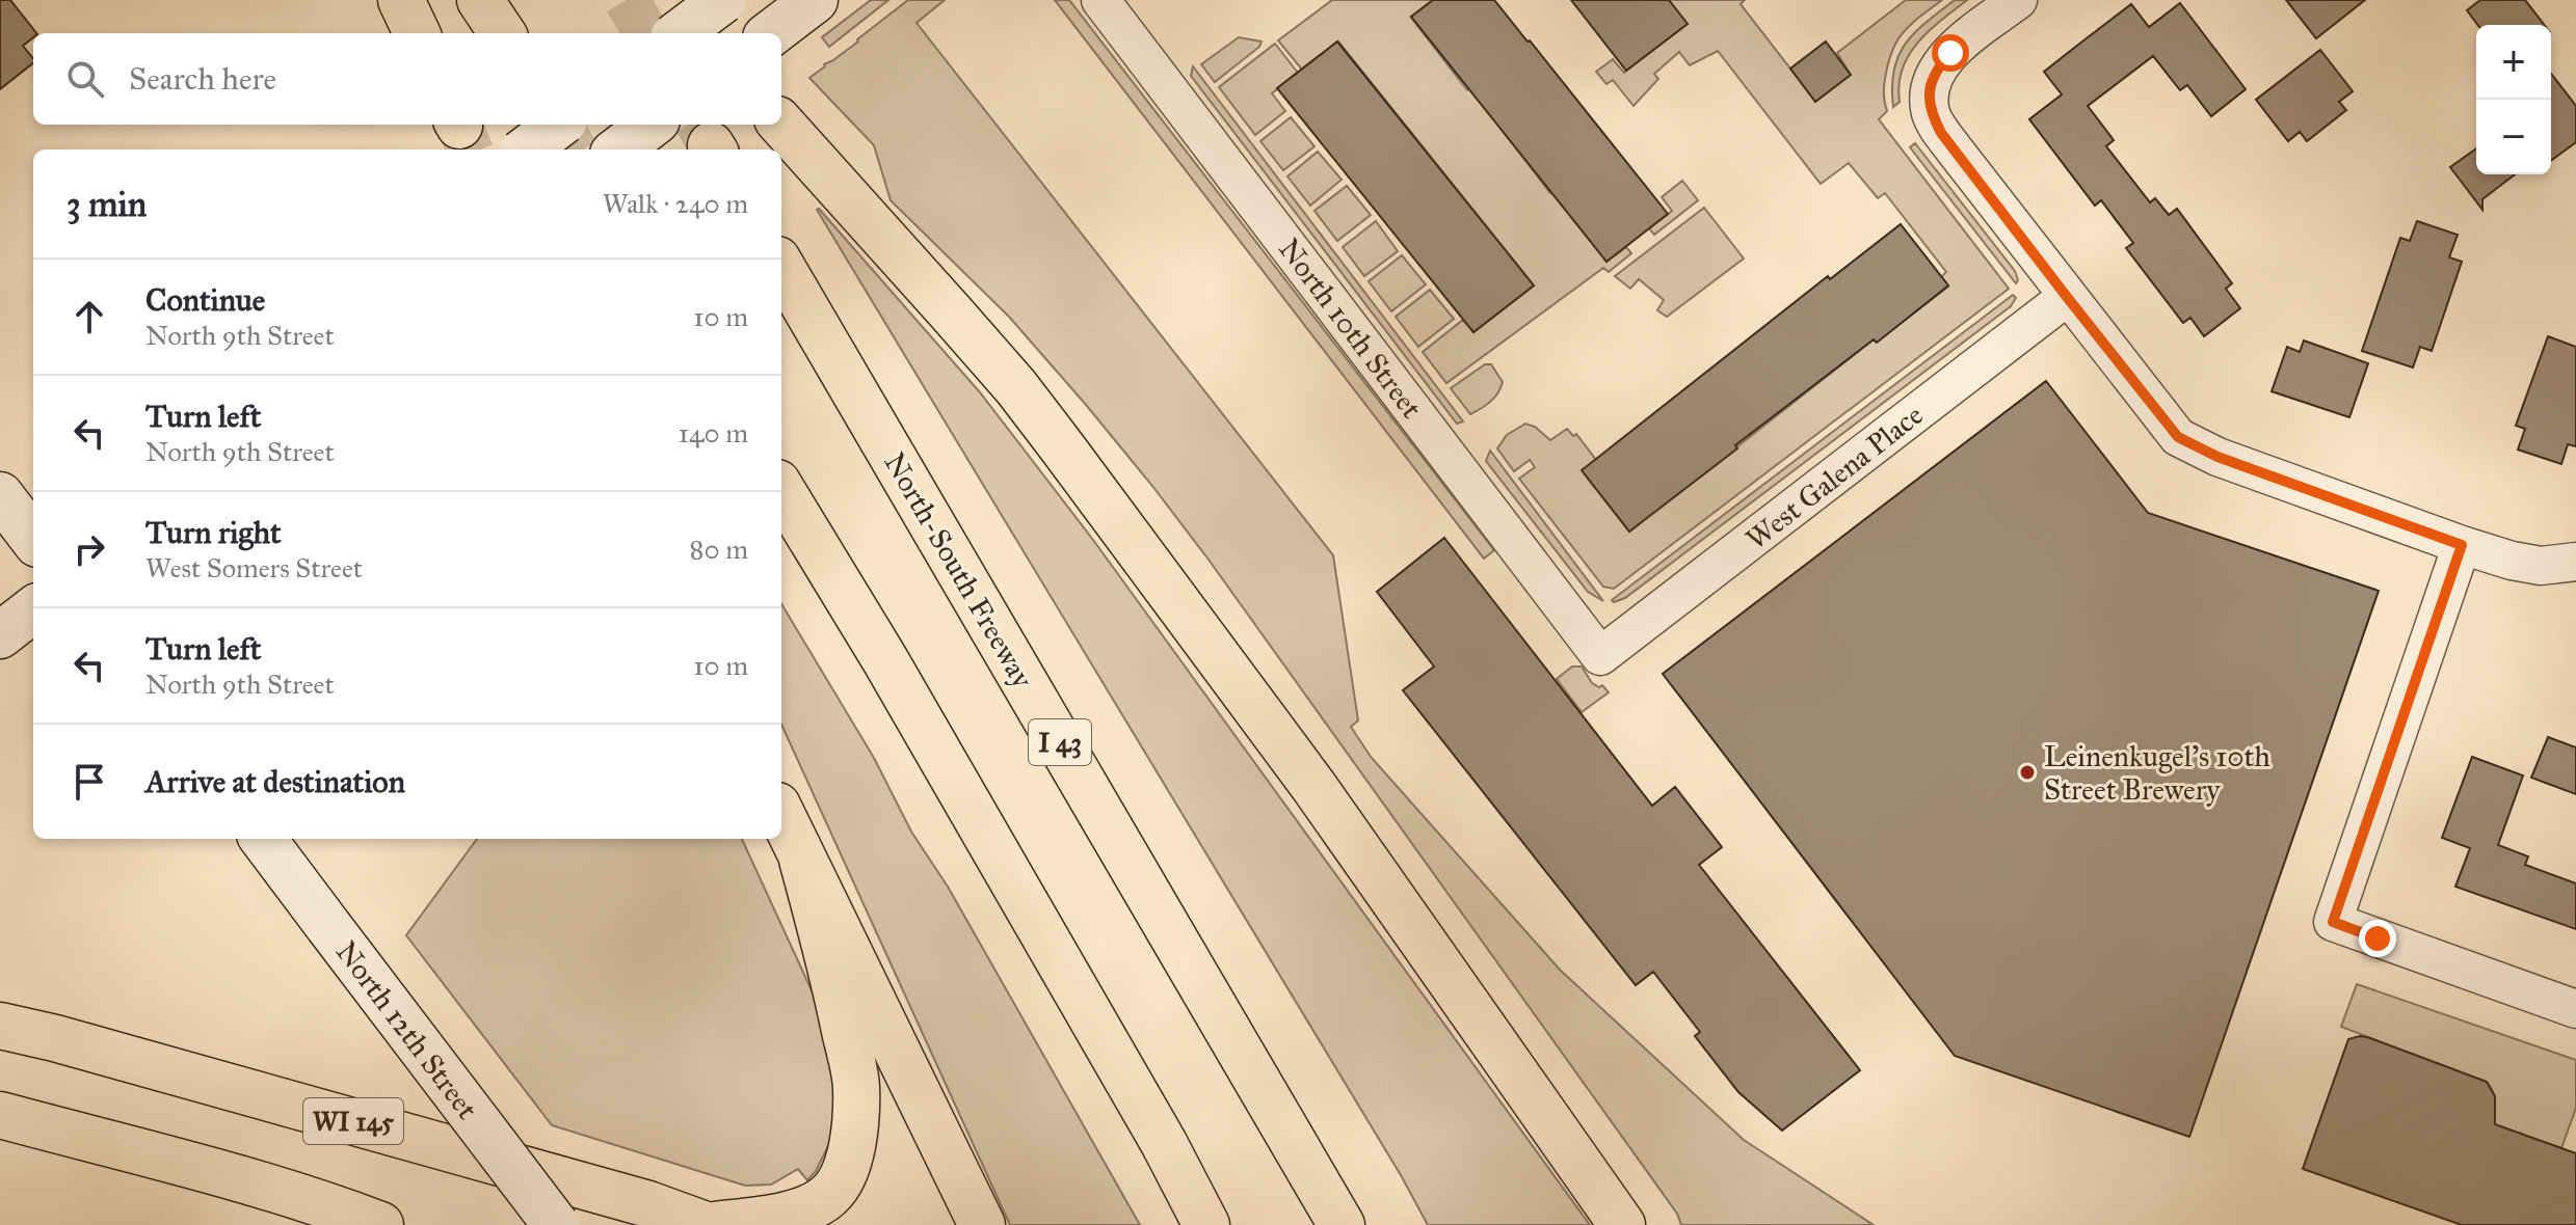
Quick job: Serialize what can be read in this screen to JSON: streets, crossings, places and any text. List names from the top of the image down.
{
  "streets": {
    "main road": ["North-South Freeway", "I 43", "WI 145"],
    "street": ["North 10th Street", "West Galena Place", "North 12th Street"]
  },
  "crossings": [
    ["North 10th Street", "West Galena Place"]
  ],
  "places": ["Leinenkugel's 10th Street Brewery"],
  "page": {
    "map_buttons": ["+", "−"],
    "search": "Search here",
    "heading": ["3 min", "Walk · 240 m"],
    "list": [
      ["Continue", "North 9th Street", "10 m"],
      ["Turn left", "North 9th Street", "140 m"],
      ["Turn right", "West Somers Street", "80 m"],
      ["Turn left", "North 9th Street", "10 m"],
      "Arrive at destination"
    ]
  }
}
